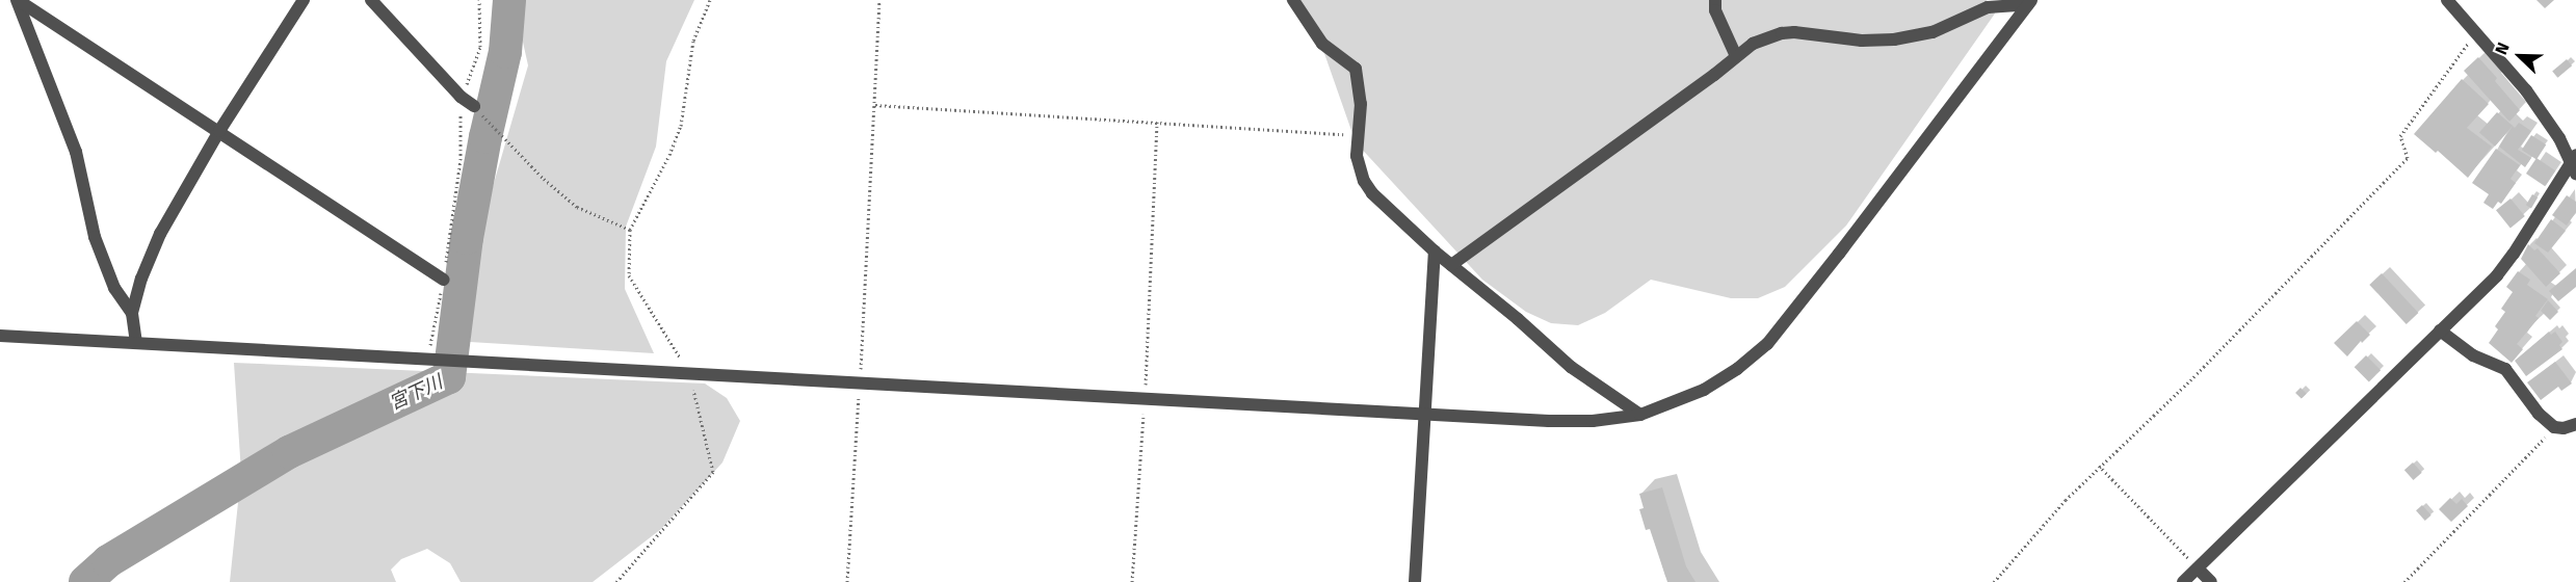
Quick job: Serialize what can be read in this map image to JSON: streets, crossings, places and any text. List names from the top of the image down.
{
  "water": ["宮下川"],
  "north": "top left"
}
